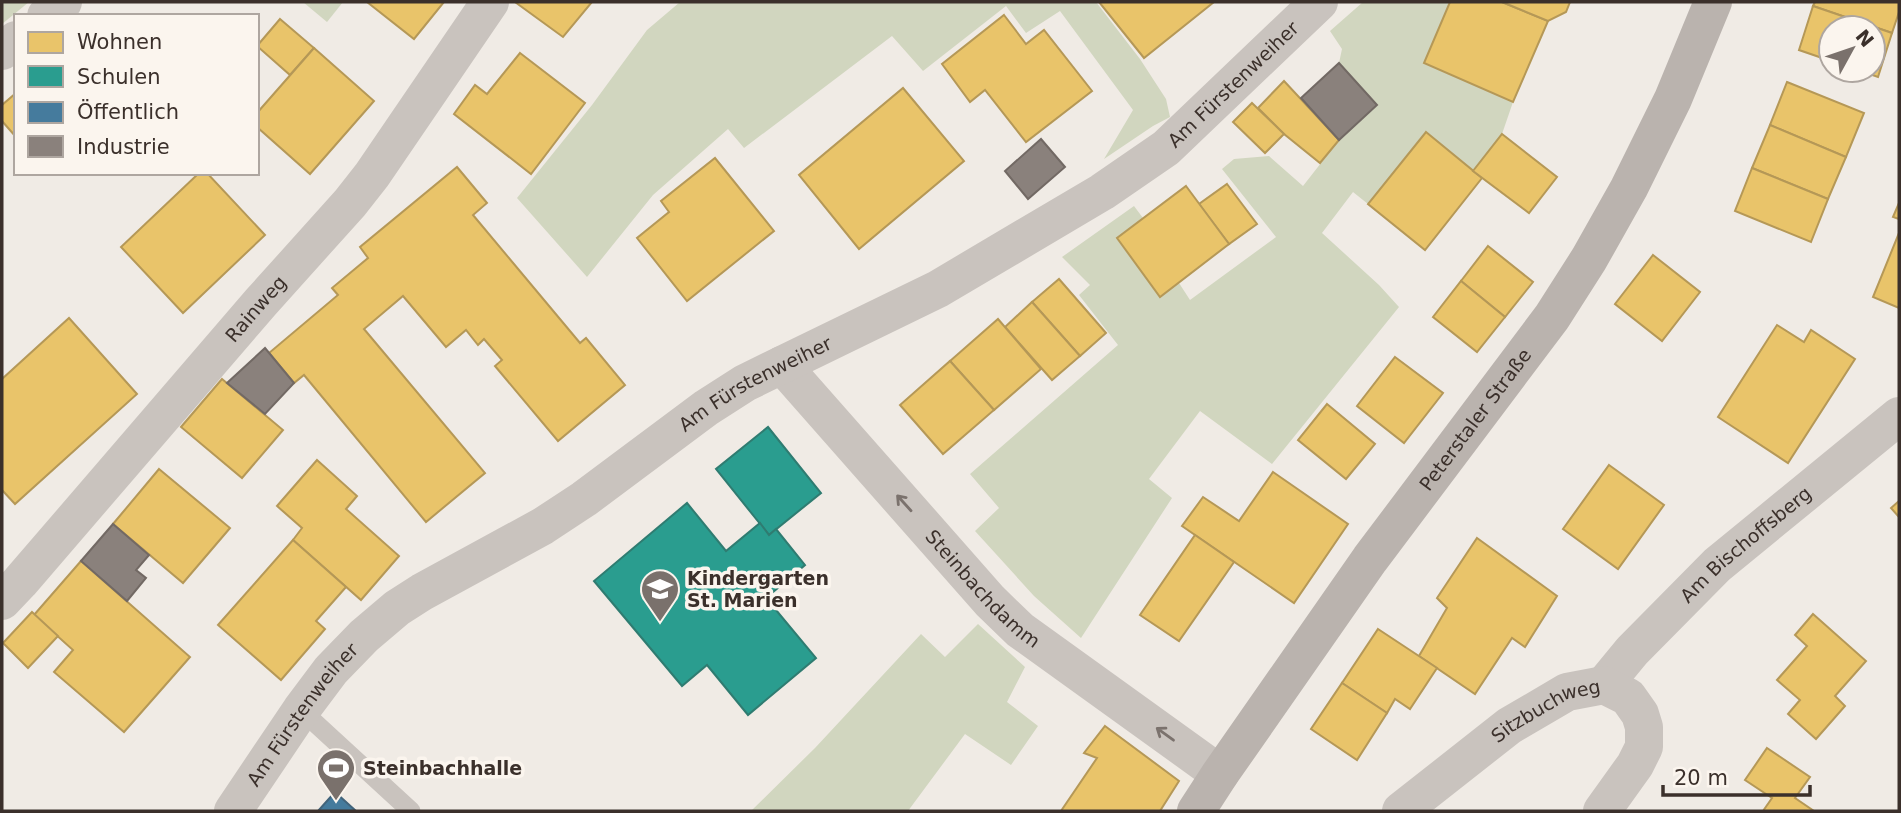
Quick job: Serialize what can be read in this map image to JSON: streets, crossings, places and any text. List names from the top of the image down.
{
  "streets": {
    "main road": ["Peterstaler Straße"],
    "street": [
      "Am Fürstenweiher",
      "Rainweg",
      "Am Bischoffsberg",
      "Steinbachdamm",
      "Sitzbuchweg"
    ]
  },
  "crossings": [
    ["Am Fürstenweiher", "Steinbachdamm"],
    ["Peterstaler Straße", "Steinbachdamm"],
    ["Am Bischoffsberg", "Sitzbuchweg"]
  ],
  "one_way": ["Steinbachdamm"],
  "places": {
    "school or university": ["Kindergarten St. Marien"],
    "sports": ["Steinbachhalle"]
  },
  "legend": [
    "Wohnen",
    "Schulen",
    "Öffentlich",
    "Industrie"
  ],
  "scale_bar": "20 m",
  "north": "top right"
}
